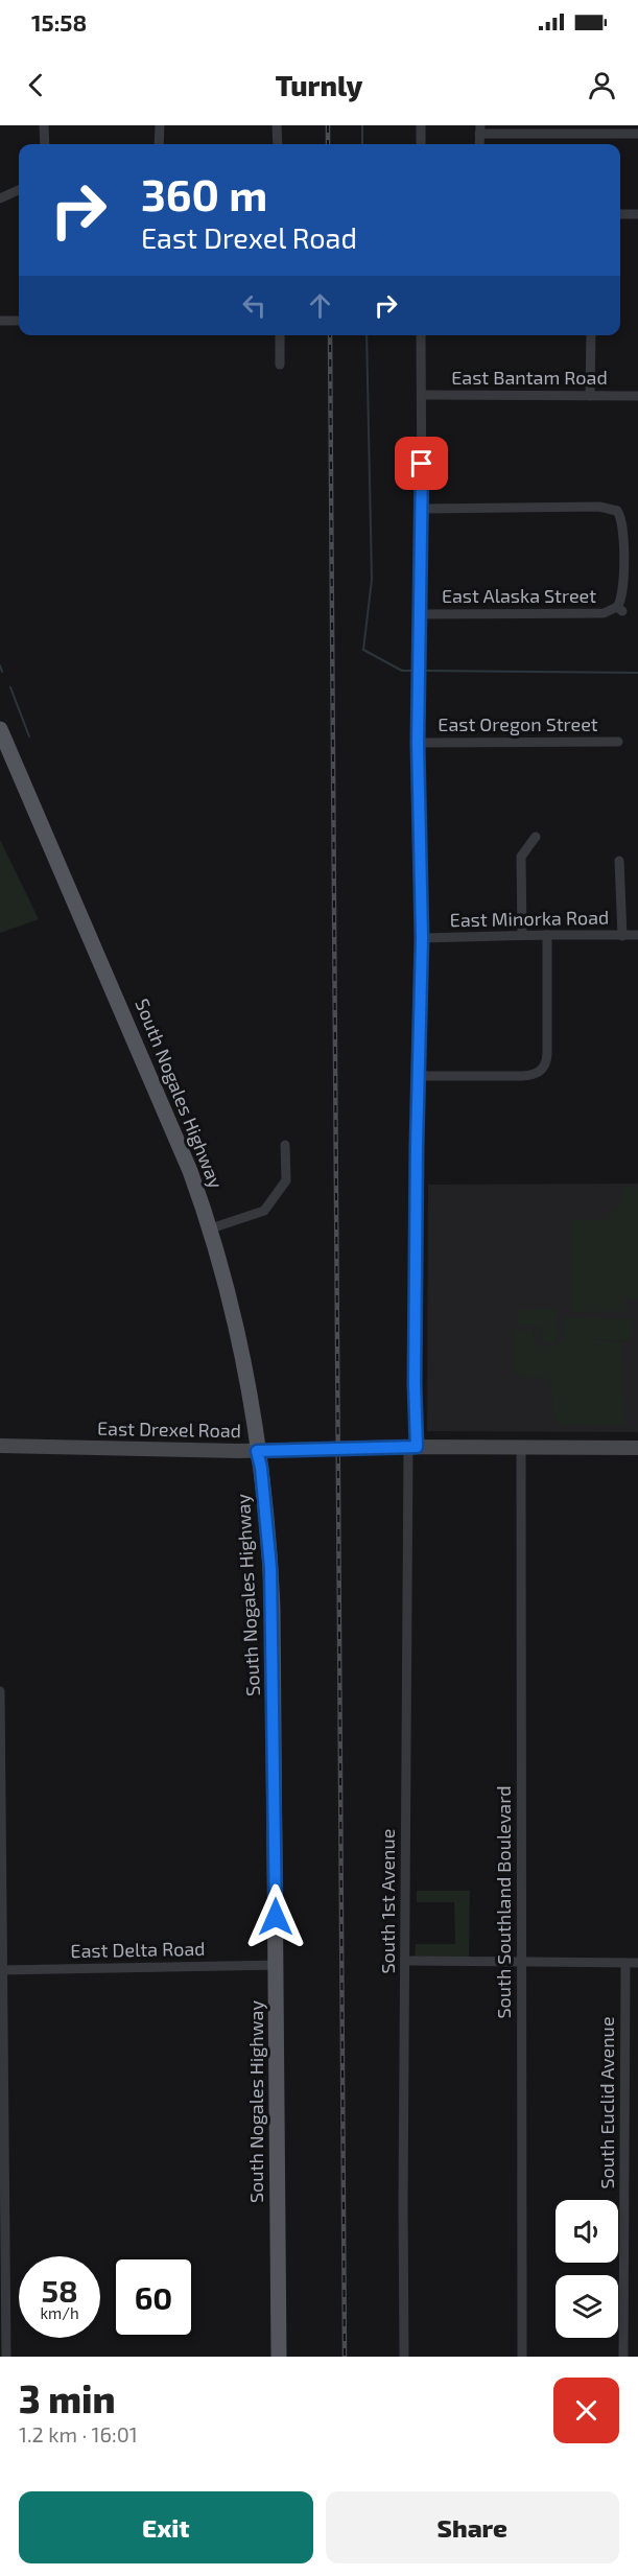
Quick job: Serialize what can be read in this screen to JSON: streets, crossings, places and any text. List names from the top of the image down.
{
  "streets": {
    "main road": ["South Nogales Highway"],
    "street": [
      "East Bantam Road",
      "East Alaska Street",
      "East Oregon Street",
      "East Minorka Road",
      "East Drexel Road",
      "South 1st Avenue",
      "South Southland Boulevard",
      "East Delta Road",
      "South Euclid Avenue"
    ]
  },
  "crossings": [
    ["East Bantam Road", "South 1st Avenue"],
    ["East Alaska Street", "South 1st Avenue"],
    ["East Oregon Street", "South 1st Avenue"],
    ["East Minorka Road", "South 1st Avenue"],
    ["South Nogales Highway", "East Drexel Road"],
    ["South Nogales Highway", "East Delta Road"],
    ["East Drexel Road", "South 1st Avenue"],
    ["East Drexel Road", "South Southland Boulevard"]
  ],
  "page": {
    "status": "15:58",
    "header": "Turnly",
    "turn": ["360 m", "East Drexel Road"],
    "speed": "58 km/h",
    "limit": "60",
    "heading": ["3 min", "1.2 km · 16:01"],
    "buttons": ["Exit", "Share"]
  }
}
